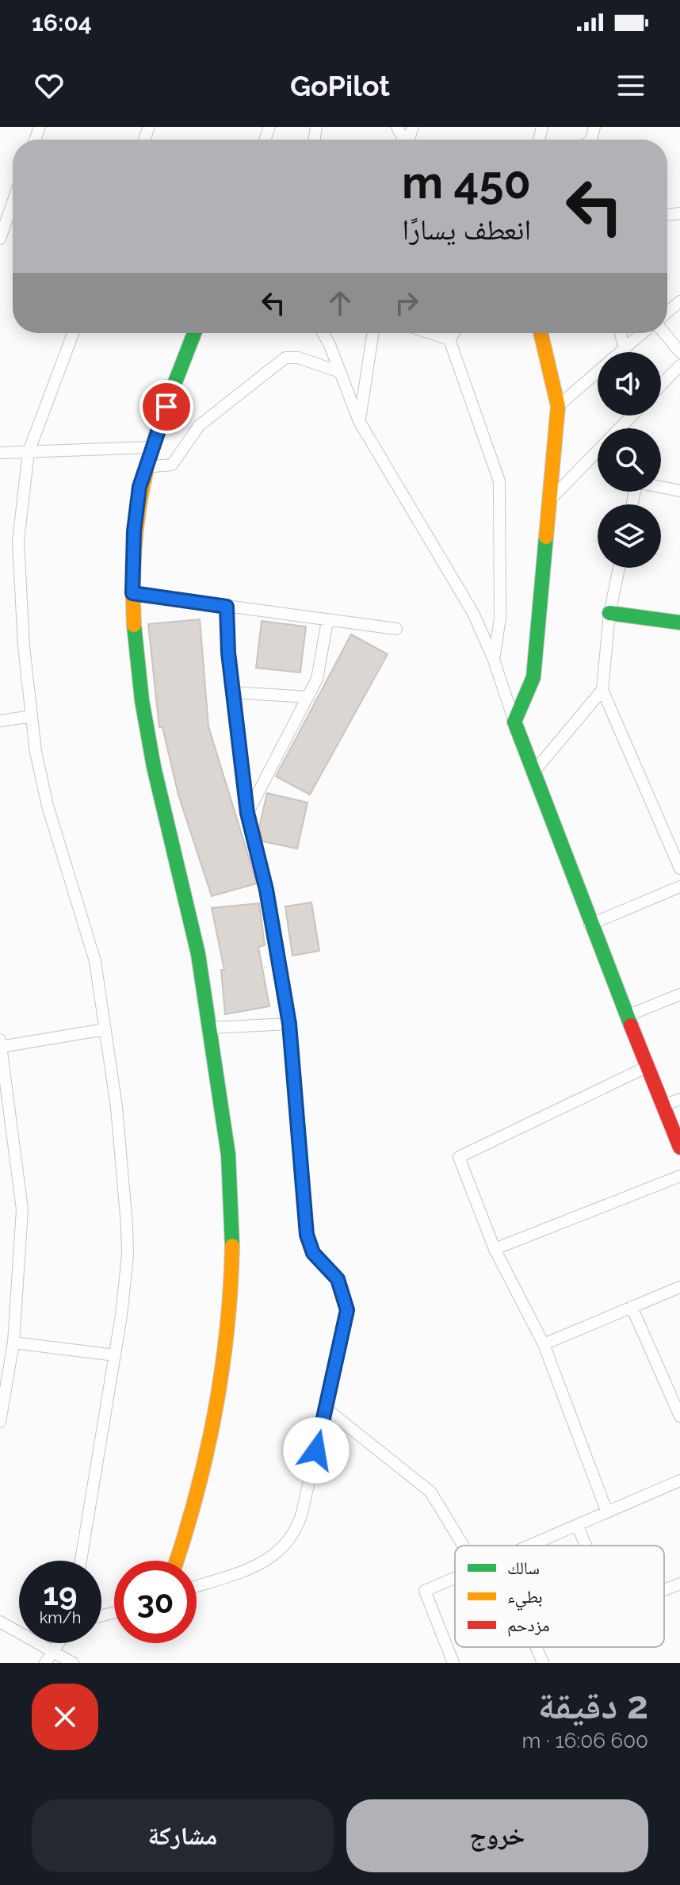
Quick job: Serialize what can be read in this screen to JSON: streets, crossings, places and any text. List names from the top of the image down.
{
  "legend": ["سالك", "بطيء", "مزدحم"],
  "page": {
    "status": "16:04",
    "header": "GoPilot",
    "turn": ["450 m", "انعطف يسارًا"],
    "speed": "19 km/h",
    "limit": "30",
    "heading": ["2 دقيقة", "600 m · 16:06"],
    "buttons": ["خروج", "مشاركة"]
  }
}
